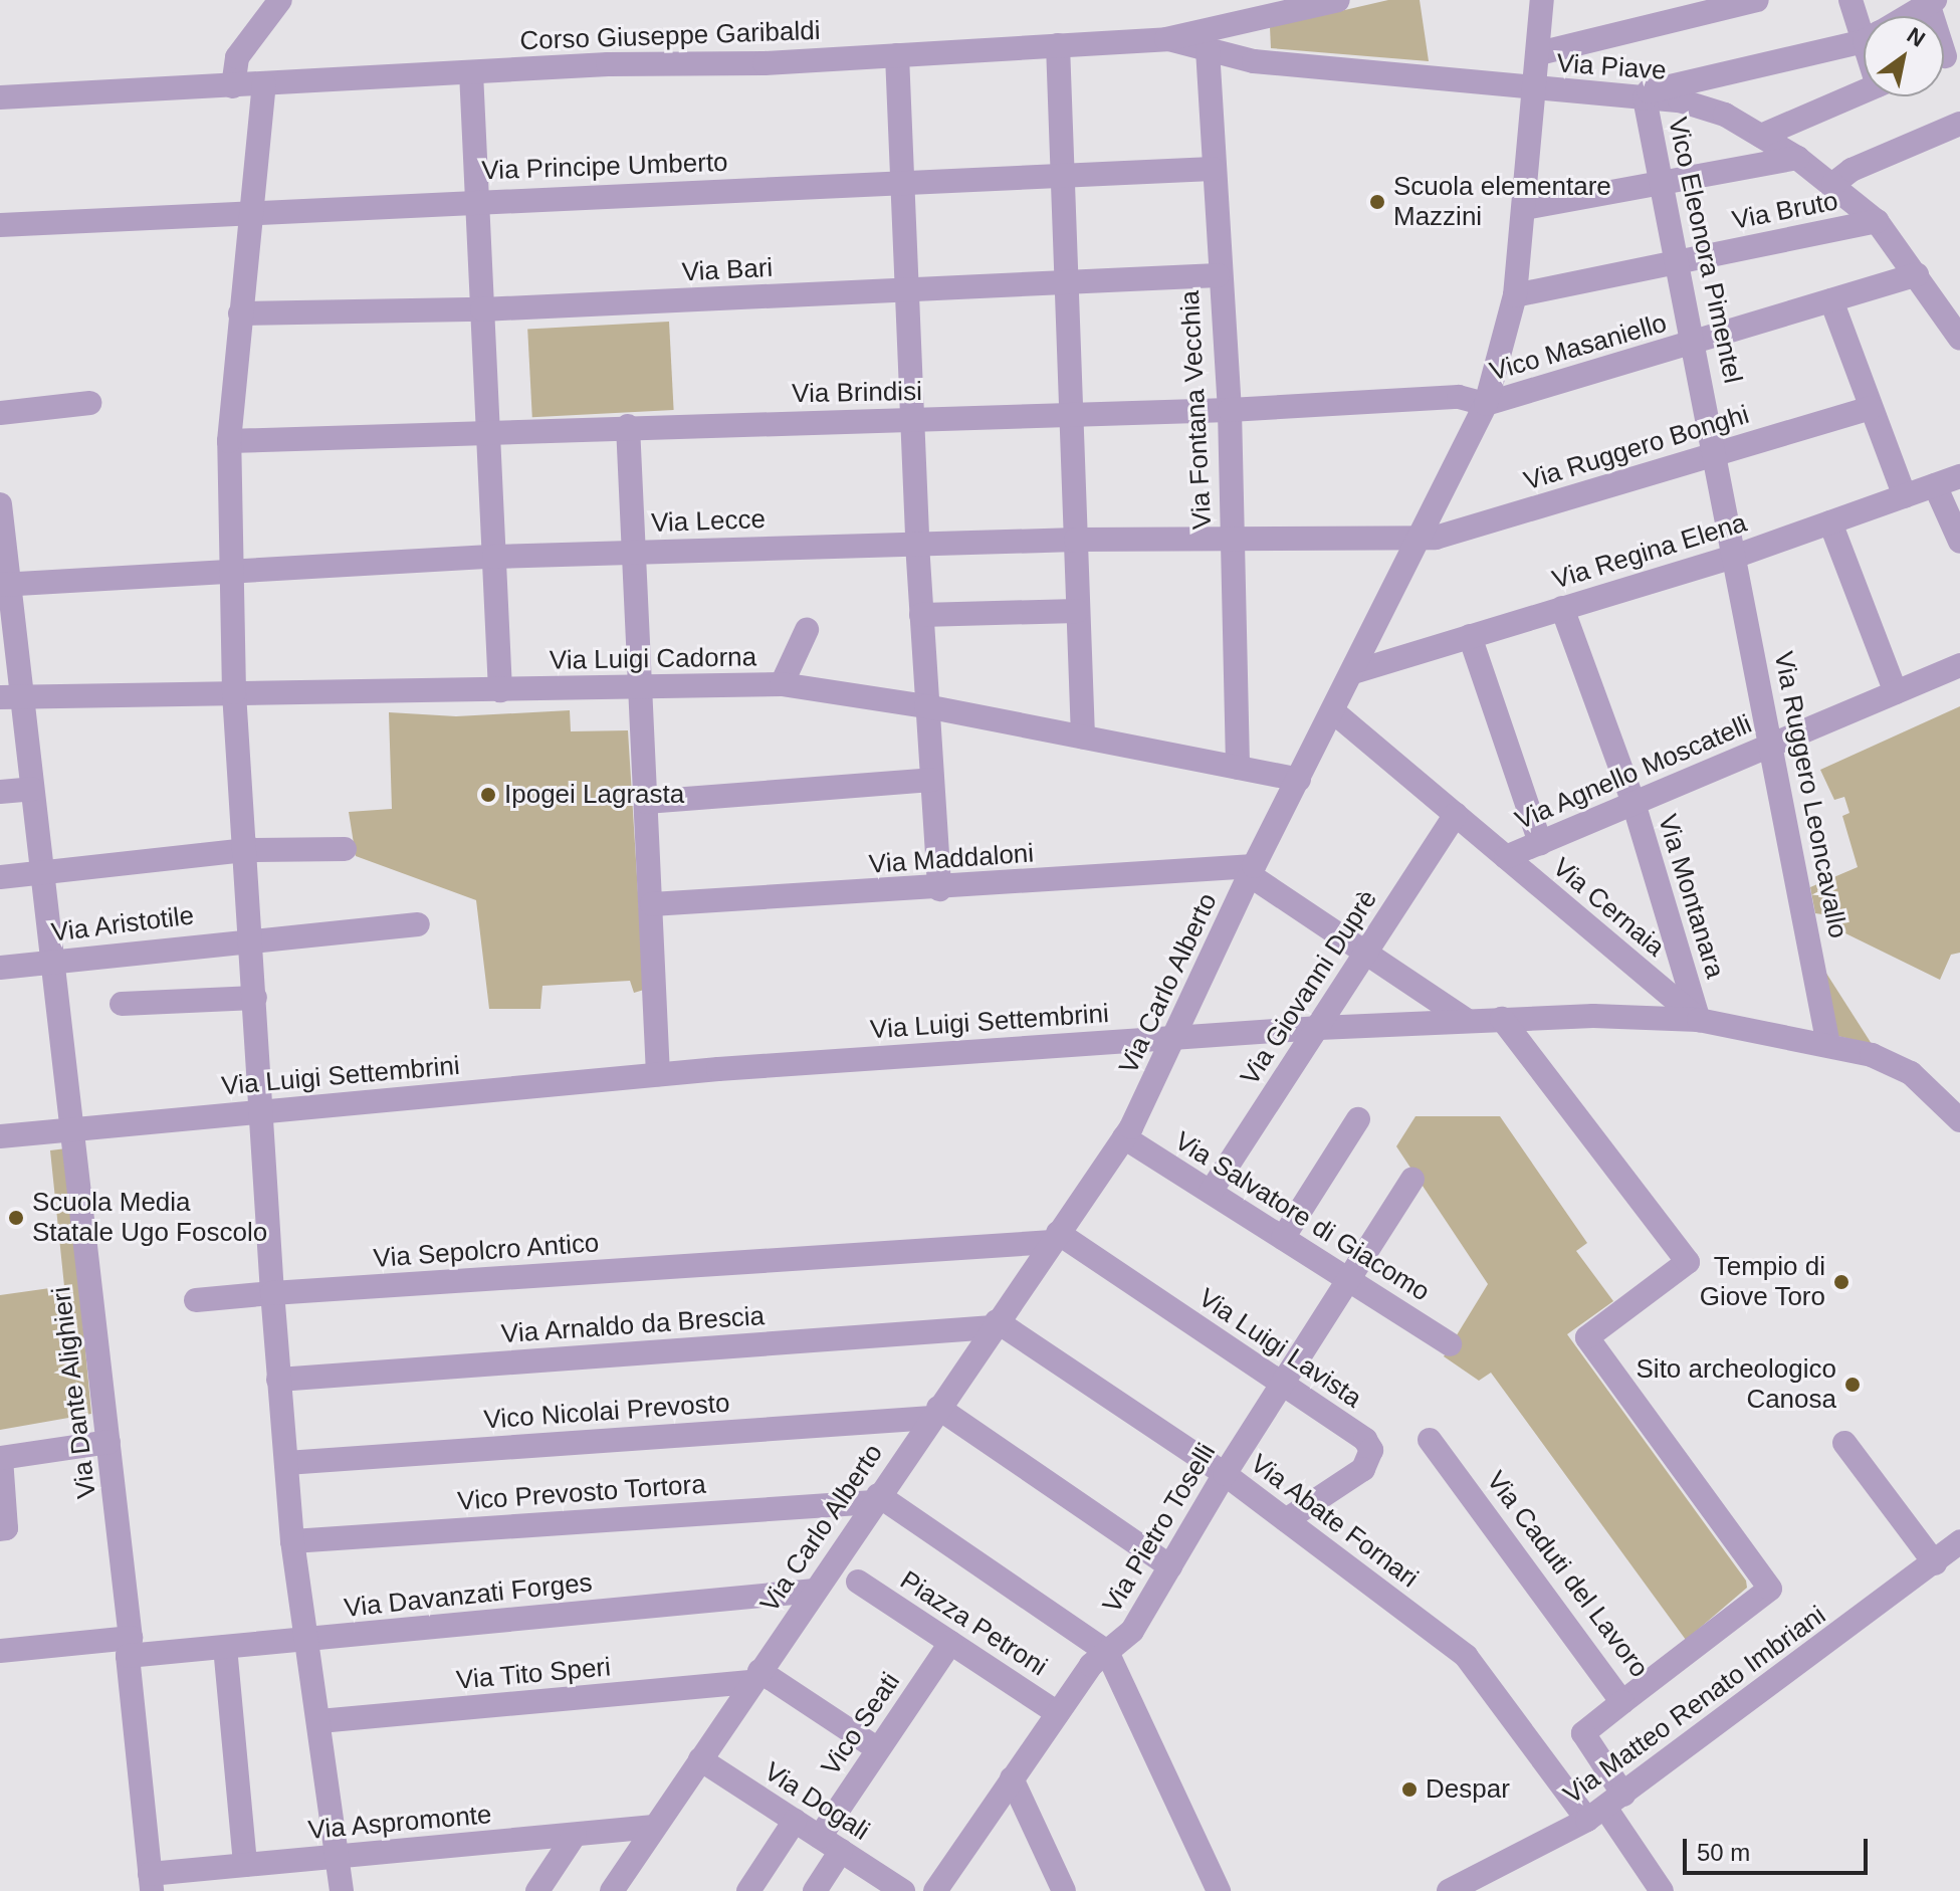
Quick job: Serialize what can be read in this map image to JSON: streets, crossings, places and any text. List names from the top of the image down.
{
  "streets": {
    "street": [
      "Corso Giuseppe Garibaldi",
      "Via Piave",
      "Via Principe Umberto",
      "Via Bruto",
      "Vico Eleonora Pimentel",
      "Via Bari",
      "Vico Masaniello",
      "Via Brindisi",
      "Via Fontana Vecchia",
      "Via Ruggero Bonghi",
      "Via Lecce",
      "Via Regina Elena",
      "Via Luigi Cadorna",
      "Via Agnello Moscatelli",
      "Via Ruggero Leoncavallo",
      "Via Maddaloni",
      "Via Montanara",
      "Via Cernaia",
      "Via Aristotile",
      "Via Carlo Alberto",
      "Via Giovanni Duprè",
      "Via Luigi Settembrini",
      "Via Salvatore di Giacomo",
      "Via Sepolcro Antico",
      "Via Arnaldo da Brescia",
      "Via Luigi Lavista",
      "Via Dante Alighieri",
      "Vico Nicolai Prevosto",
      "Vico Prevosto Tortora",
      "Via Abate Fornari",
      "Via Pietro Toselli",
      "Via Caduti del Lavoro",
      "Via Davanzati Forges",
      "Piazza Petroni",
      "Via Tito Speri",
      "Via Matteo Renato Imbriani",
      "Vico Seati",
      "Via Dogali",
      "Via Aspromonte"
    ]
  },
  "crossings": [
    ["Corso Giuseppe Garibaldi", "Via Piave"],
    ["Via Piave", "Via Bruto"],
    ["Via Piave", "Vico Eleonora Pimentel"],
    ["Via Piave", "Vico Masaniello"],
    ["Via Piave", "Via Fontana Vecchia"],
    ["Via Piave", "Via Carlo Alberto"],
    ["Via Principe Umberto", "Via Fontana Vecchia"],
    ["Via Bruto", "Vico Eleonora Pimentel"],
    ["Via Bruto", "Via Carlo Alberto"],
    ["Vico Eleonora Pimentel", "Vico Masaniello"],
    ["Vico Eleonora Pimentel", "Via Ruggero Bonghi"],
    ["Vico Eleonora Pimentel", "Via Regina Elena"],
    ["Vico Eleonora Pimentel", "Via Ruggero Leoncavallo"],
    ["Via Bari", "Via Fontana Vecchia"],
    ["Vico Masaniello", "Via Brindisi"],
    ["Vico Masaniello", "Via Carlo Alberto"],
    ["Via Brindisi", "Via Fontana Vecchia"],
    ["Via Brindisi", "Via Carlo Alberto"],
    ["Via Fontana Vecchia", "Via Lecce"],
    ["Via Fontana Vecchia", "Via Luigi Cadorna"],
    ["Via Ruggero Bonghi", "Via Lecce"],
    ["Via Ruggero Bonghi", "Via Carlo Alberto"],
    ["Via Lecce", "Via Carlo Alberto"],
    ["Via Lecce", "Via Dante Alighieri"],
    ["Via Regina Elena", "Via Ruggero Leoncavallo"],
    ["Via Regina Elena", "Via Montanara"],
    ["Via Regina Elena", "Via Carlo Alberto"],
    ["Via Luigi Cadorna", "Via Carlo Alberto"],
    ["Via Luigi Cadorna", "Via Dante Alighieri"],
    ["Via Agnello Moscatelli", "Via Ruggero Leoncavallo"],
    ["Via Agnello Moscatelli", "Via Montanara"],
    ["Via Agnello Moscatelli", "Via Cernaia"],
    ["Via Ruggero Leoncavallo", "Via Luigi Settembrini"],
    ["Via Maddaloni", "Via Carlo Alberto"],
    ["Via Montanara", "Via Cernaia"],
    ["Via Montanara", "Via Luigi Settembrini"],
    ["Via Cernaia", "Via Carlo Alberto"],
    ["Via Cernaia", "Via Giovanni Duprè"],
    ["Via Cernaia", "Via Luigi Settembrini"],
    ["Via Aristotile", "Via Dante Alighieri"],
    ["Via Carlo Alberto", "Via Luigi Settembrini"],
    ["Via Carlo Alberto", "Via Salvatore di Giacomo"],
    ["Via Carlo Alberto", "Via Sepolcro Antico"],
    ["Via Carlo Alberto", "Via Arnaldo da Brescia"],
    ["Via Carlo Alberto", "Via Luigi Lavista"],
    ["Via Carlo Alberto", "Vico Nicolai Prevosto"],
    ["Via Carlo Alberto", "Vico Prevosto Tortora"],
    ["Via Carlo Alberto", "Via Abate Fornari"],
    ["Via Carlo Alberto", "Via Davanzati Forges"],
    ["Via Carlo Alberto", "Via Tito Speri"],
    ["Via Carlo Alberto", "Via Dogali"],
    ["Via Carlo Alberto", "Via Aspromonte"],
    ["Via Giovanni Duprè", "Via Luigi Settembrini"],
    ["Via Giovanni Duprè", "Via Salvatore di Giacomo"],
    ["Via Luigi Settembrini", "Via Dante Alighieri"],
    ["Via Luigi Settembrini", "Via Caduti del Lavoro"],
    ["Via Salvatore di Giacomo", "Via Pietro Toselli"],
    ["Via Sepolcro Antico", "Via Luigi Lavista"],
    ["Via Arnaldo da Brescia", "Via Abate Fornari"],
    ["Via Luigi Lavista", "Via Abate Fornari"],
    ["Via Luigi Lavista", "Via Pietro Toselli"],
    ["Via Dante Alighieri", "Via Davanzati Forges"],
    ["Via Dante Alighieri", "Via Aspromonte"],
    ["Via Abate Fornari", "Via Pietro Toselli"],
    ["Via Abate Fornari", "Via Matteo Renato Imbriani"],
    ["Via Pietro Toselli", "Piazza Petroni"],
    ["Piazza Petroni", "Vico Seati"],
    ["Vico Seati", "Via Dogali"]
  ],
  "places": [
    "Scuola elementare Mazzini",
    "Ipogei Lagrasta",
    "Scuola Media Statale Ugo Foscolo",
    "Tempio di Giove Toro",
    "Sito archeologico Canosa",
    "Despar"
  ],
  "scale_bar": "50 m",
  "north": "top right"
}
